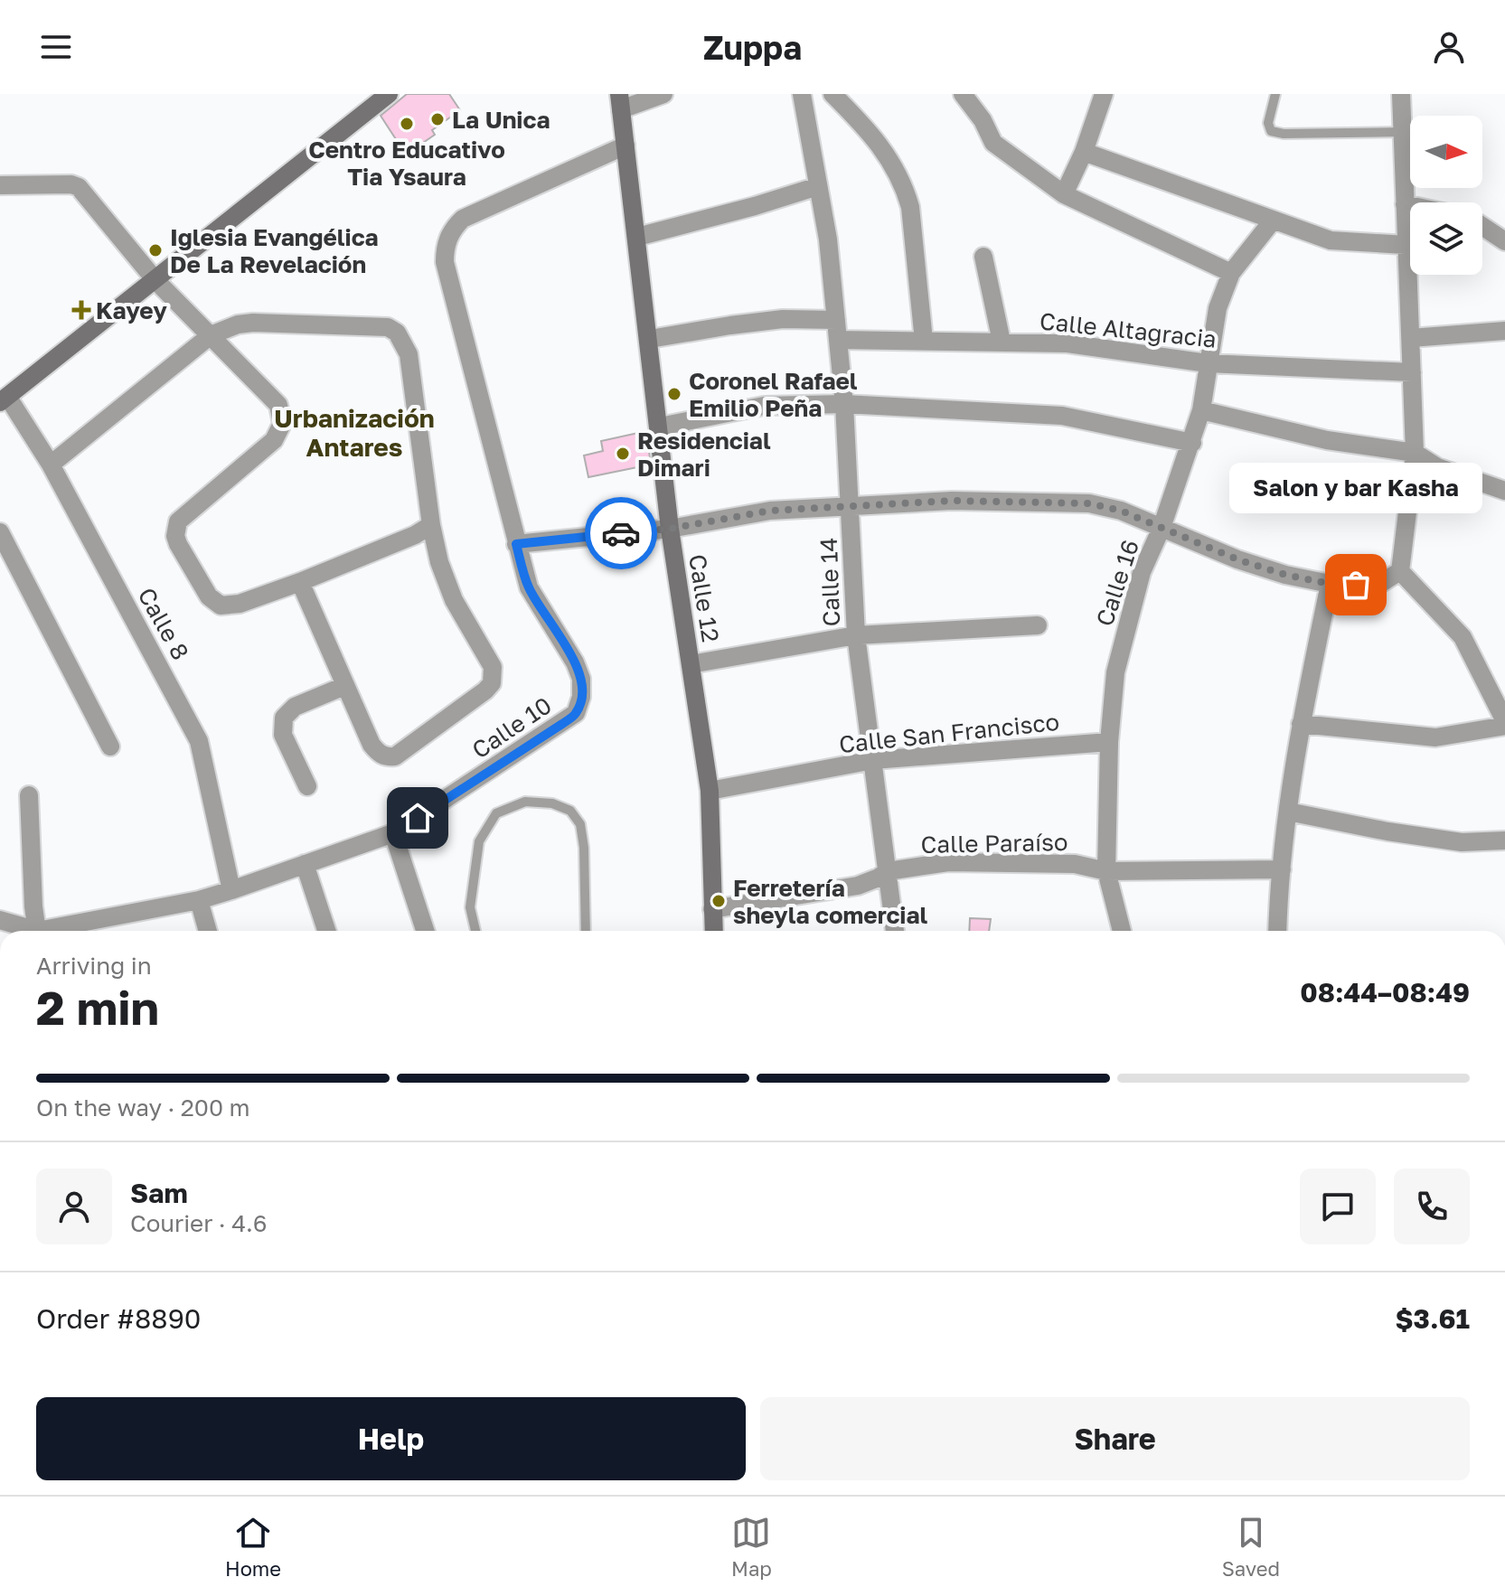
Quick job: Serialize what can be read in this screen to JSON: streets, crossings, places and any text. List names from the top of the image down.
{
  "streets": {
    "main road": ["Calle 12"],
    "street": [
      "Calle Altagracia",
      "Calle 14",
      "Calle 16",
      "Calle 8",
      "Calle 10",
      "Calle San Francisco",
      "Calle Paraíso"
    ]
  },
  "crossings": [
    ["Calle Altagracia", "Calle 14"],
    ["Calle Altagracia", "Calle 16"],
    ["Calle 14", "Calle San Francisco"],
    ["Calle 14", "Calle Paraíso"],
    ["Calle 16", "Calle San Francisco"],
    ["Calle 16", "Calle Paraíso"],
    ["Calle 12", "Calle 10"],
    ["Calle 12", "Calle San Francisco"],
    ["Calle 12", "Calle Paraíso"],
    ["Calle 8", "Calle 10"]
  ],
  "districts": ["Urbanización Antares"],
  "places": {
    "other": [
      "La Unica",
      "Centro Educativo Tia Ysaura",
      "Iglesia Evangélica De La Revelación",
      "Coronel Rafael Emilio Peña",
      "Residencial Dimari",
      "Salon y bar Kasha",
      "Ferretería sheyla comercial"
    ],
    "health": ["Kayey"]
  },
  "north": "right",
  "page": {
    "header": "Zuppa",
    "bubble": "Salon y bar Kasha",
    "heading": ["2 min", "Arriving in", "08:44–08:49"],
    "panel": [
      "Sam",
      "Courier · 4.6",
      "Order #8890",
      "$3.61"
    ],
    "bar": "On the way · 200 m",
    "buttons": ["Help", "Share"],
    "tabs": ["Home", "Map", "Saved"]
  }
}
